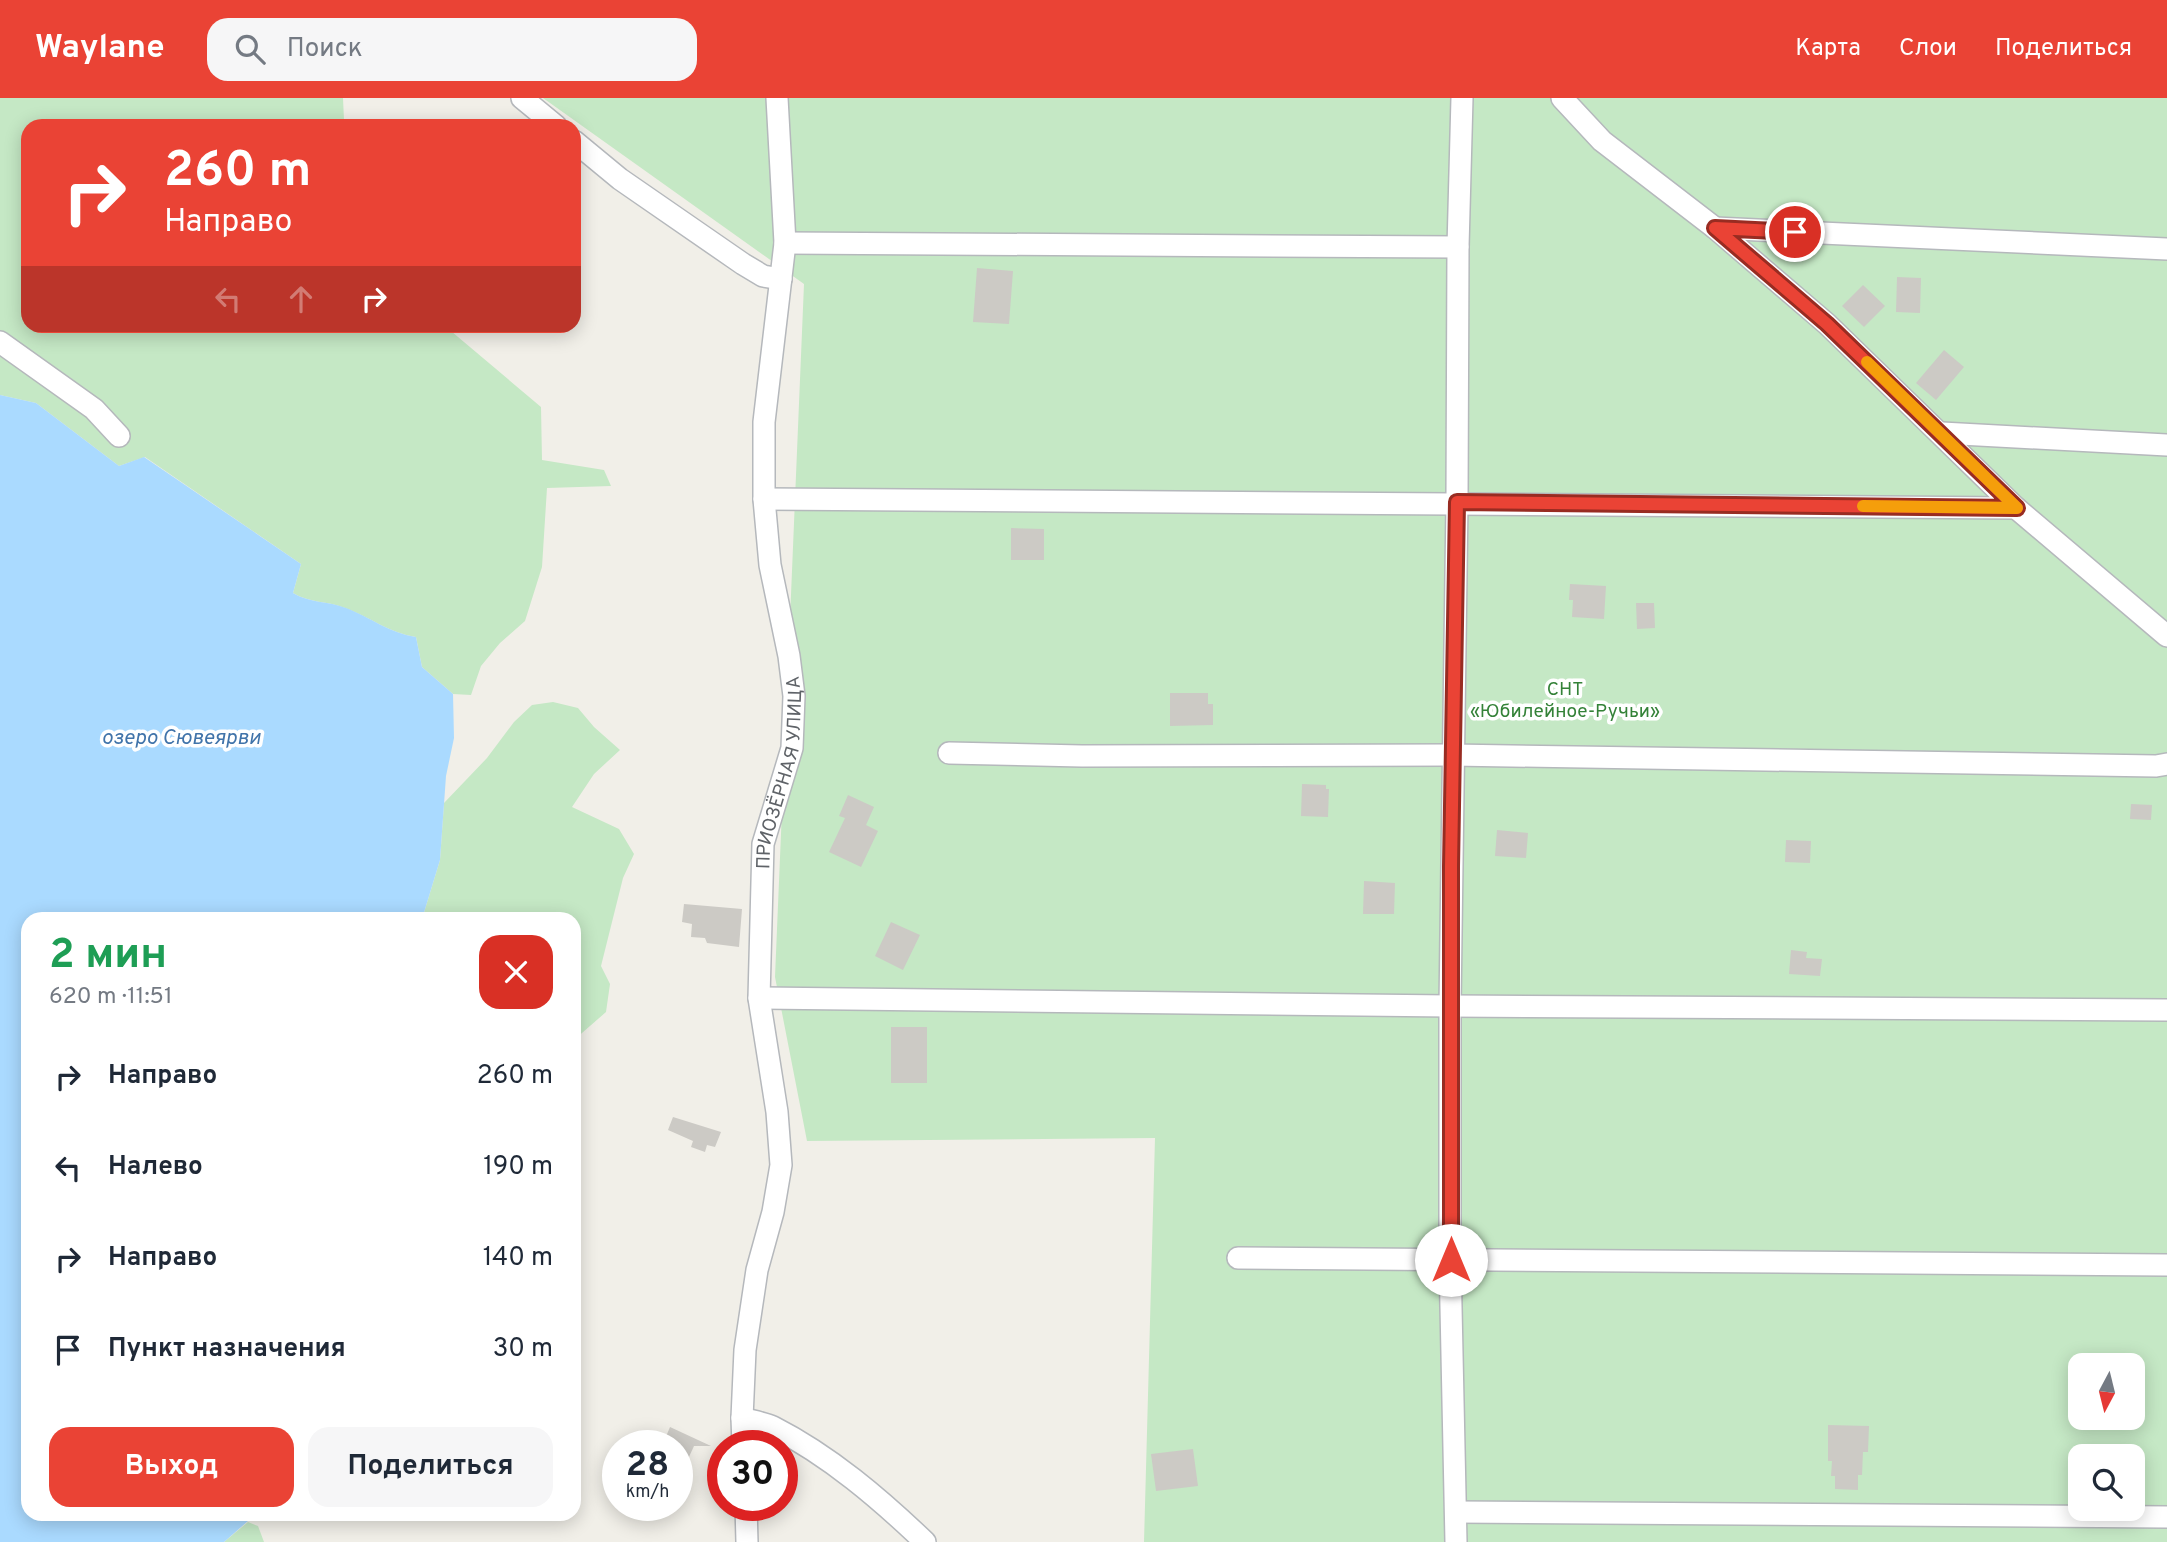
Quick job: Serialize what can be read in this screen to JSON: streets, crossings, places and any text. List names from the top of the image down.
{
  "streets": {
    "street": ["ПРИОЗЁРНАЯ УЛИЦА"]
  },
  "water": ["озеро Сювеярви"],
  "parks": ["СНТ «Юбилейное-Ручьи»"],
  "north": "bottom",
  "page": {
    "header": "Waylane",
    "search": "Поиск",
    "nav": ["Карта", "Слои", "Поделиться"],
    "turn": ["260 m", "Направо"],
    "heading": ["2 мин", "620 m · 11:51"],
    "list": [
      {
        "name": "Направо",
        "value": "260 m"
      },
      {
        "name": "Налево",
        "value": "190 m"
      },
      {
        "name": "Направо",
        "value": "140 m"
      },
      {
        "name": "Пункт назначения",
        "value": "30 m"
      }
    ],
    "buttons": ["Выход", "Поделиться"],
    "speed": "28 km/h",
    "limit": "30"
  }
}
